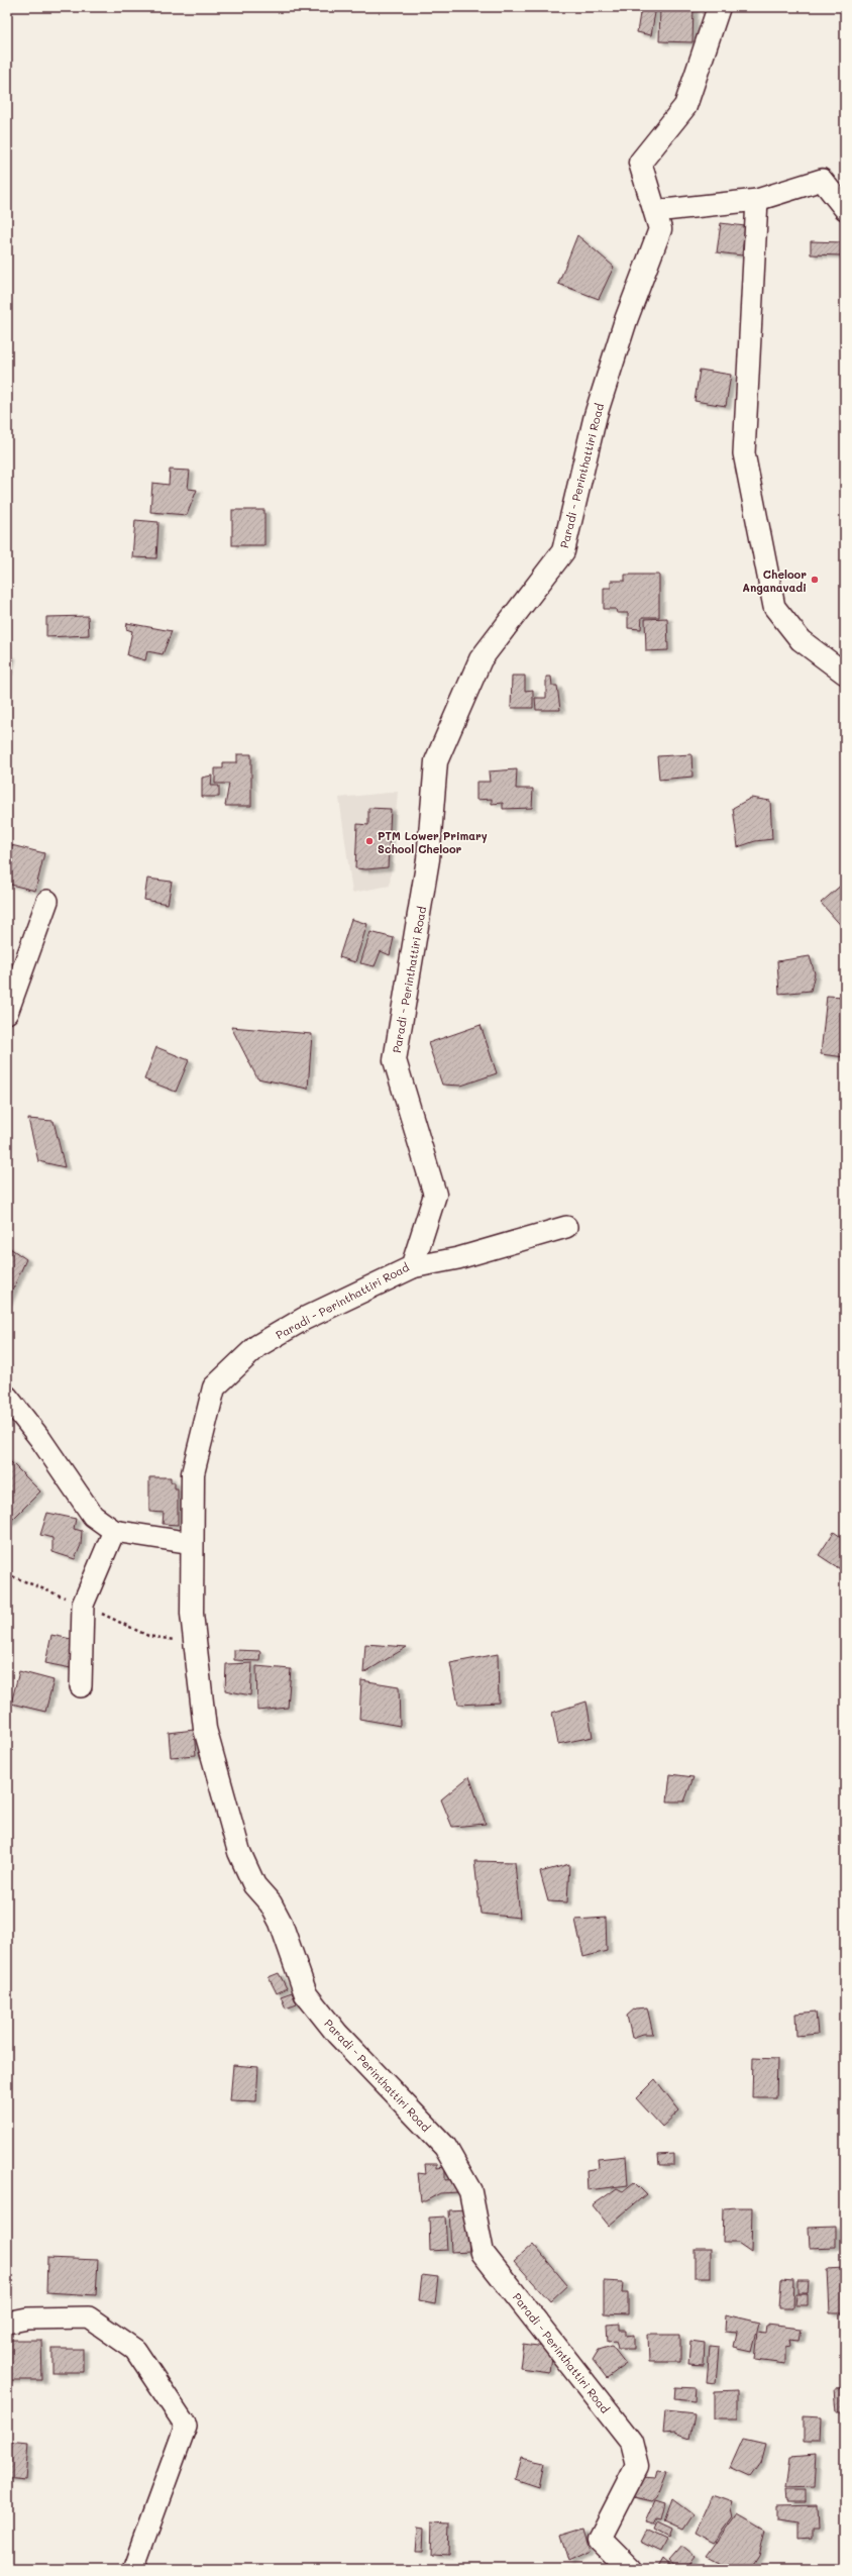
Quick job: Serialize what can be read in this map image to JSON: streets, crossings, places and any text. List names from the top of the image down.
{
  "streets": {
    "main road": ["Paradi - Perinthattiri Road"]
  },
  "places": ["Cheloor Anganavadi", "PTM Lower Primary School Cheloor"]
}
